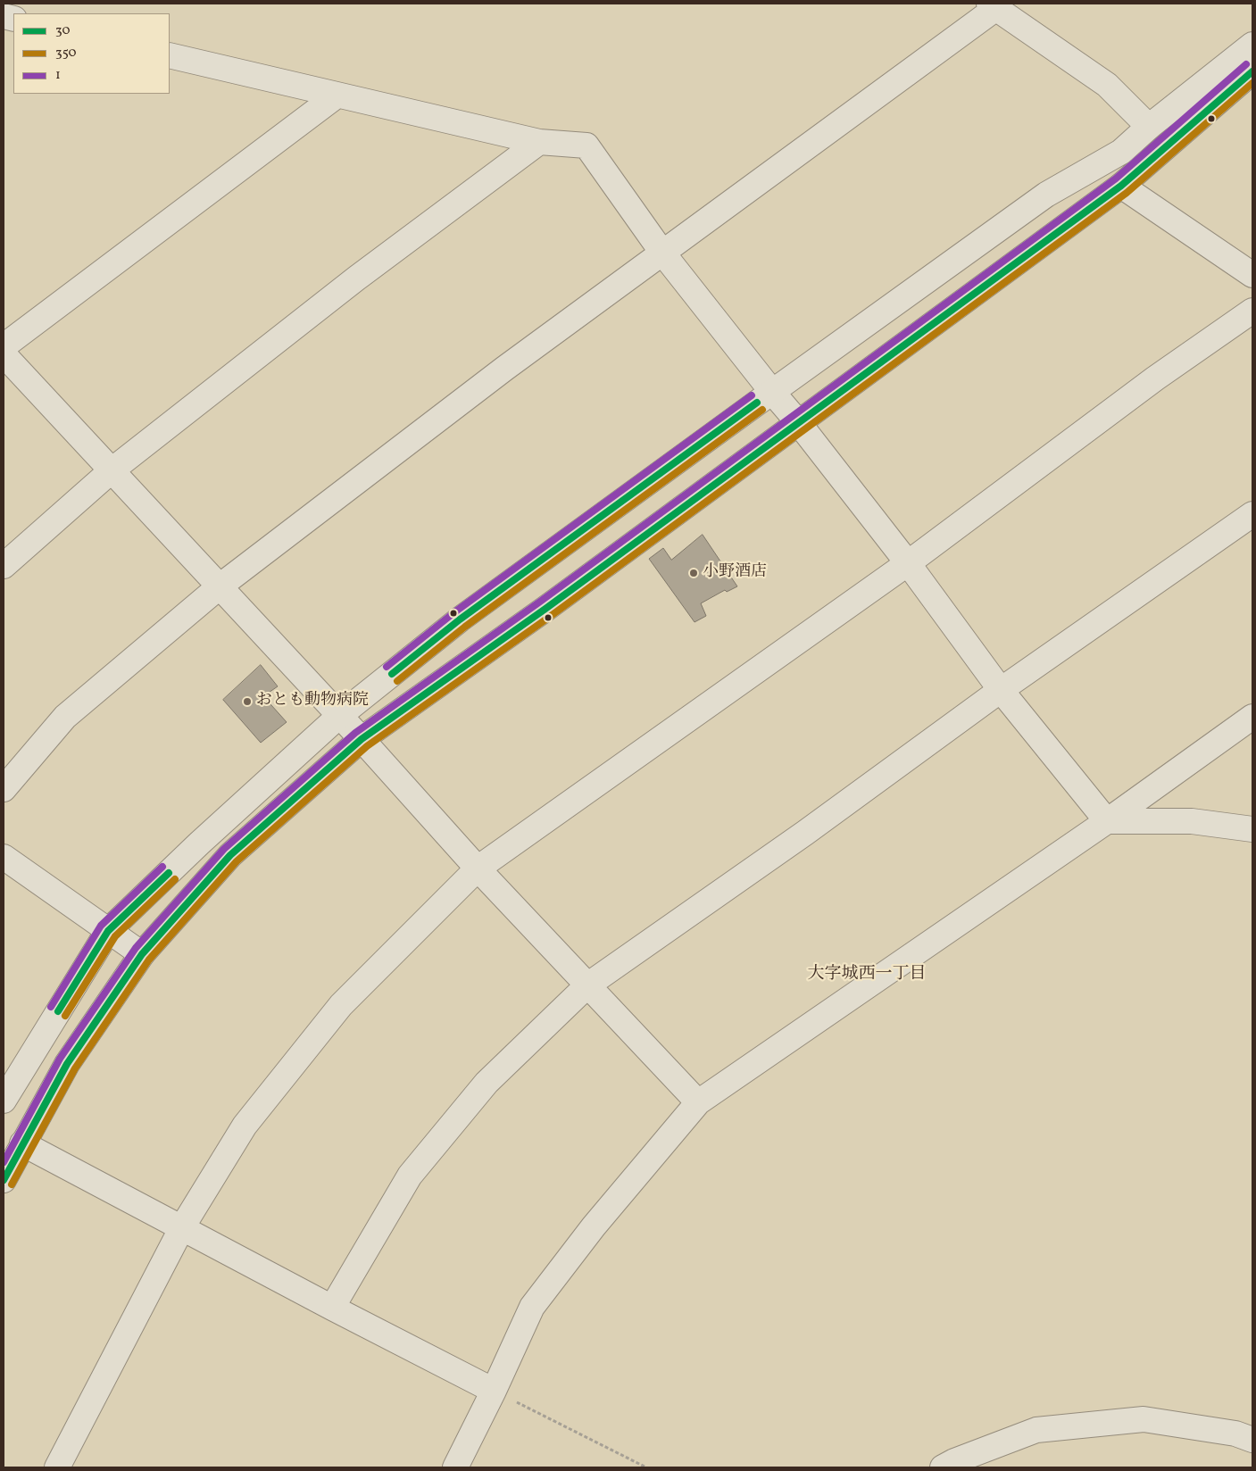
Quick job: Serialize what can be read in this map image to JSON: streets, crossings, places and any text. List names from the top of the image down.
{
  "districts": ["大字城西一丁目"],
  "places": ["小野酒店", "おとも動物病院"],
  "lines": ["transit line 1", "transit line 30", "transit line 350"],
  "legend": ["30", "350", "1"]
}
